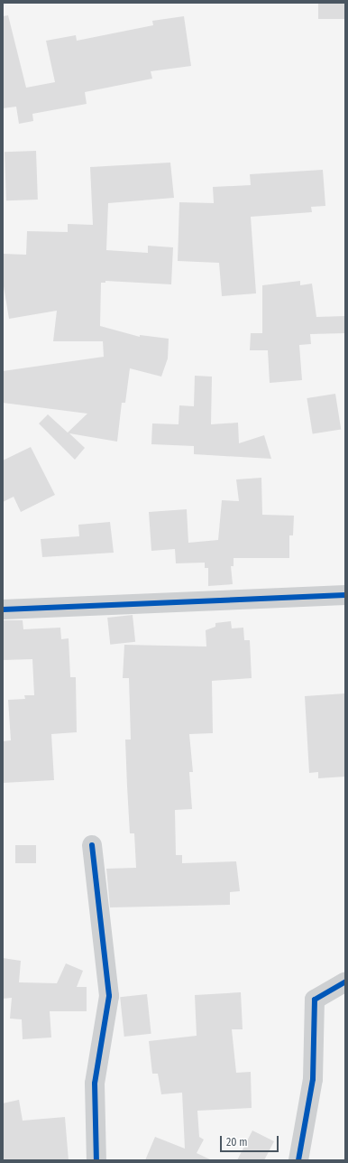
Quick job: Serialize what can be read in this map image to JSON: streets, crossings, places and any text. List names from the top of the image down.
{
  "scale_bar": "20 m"
}
